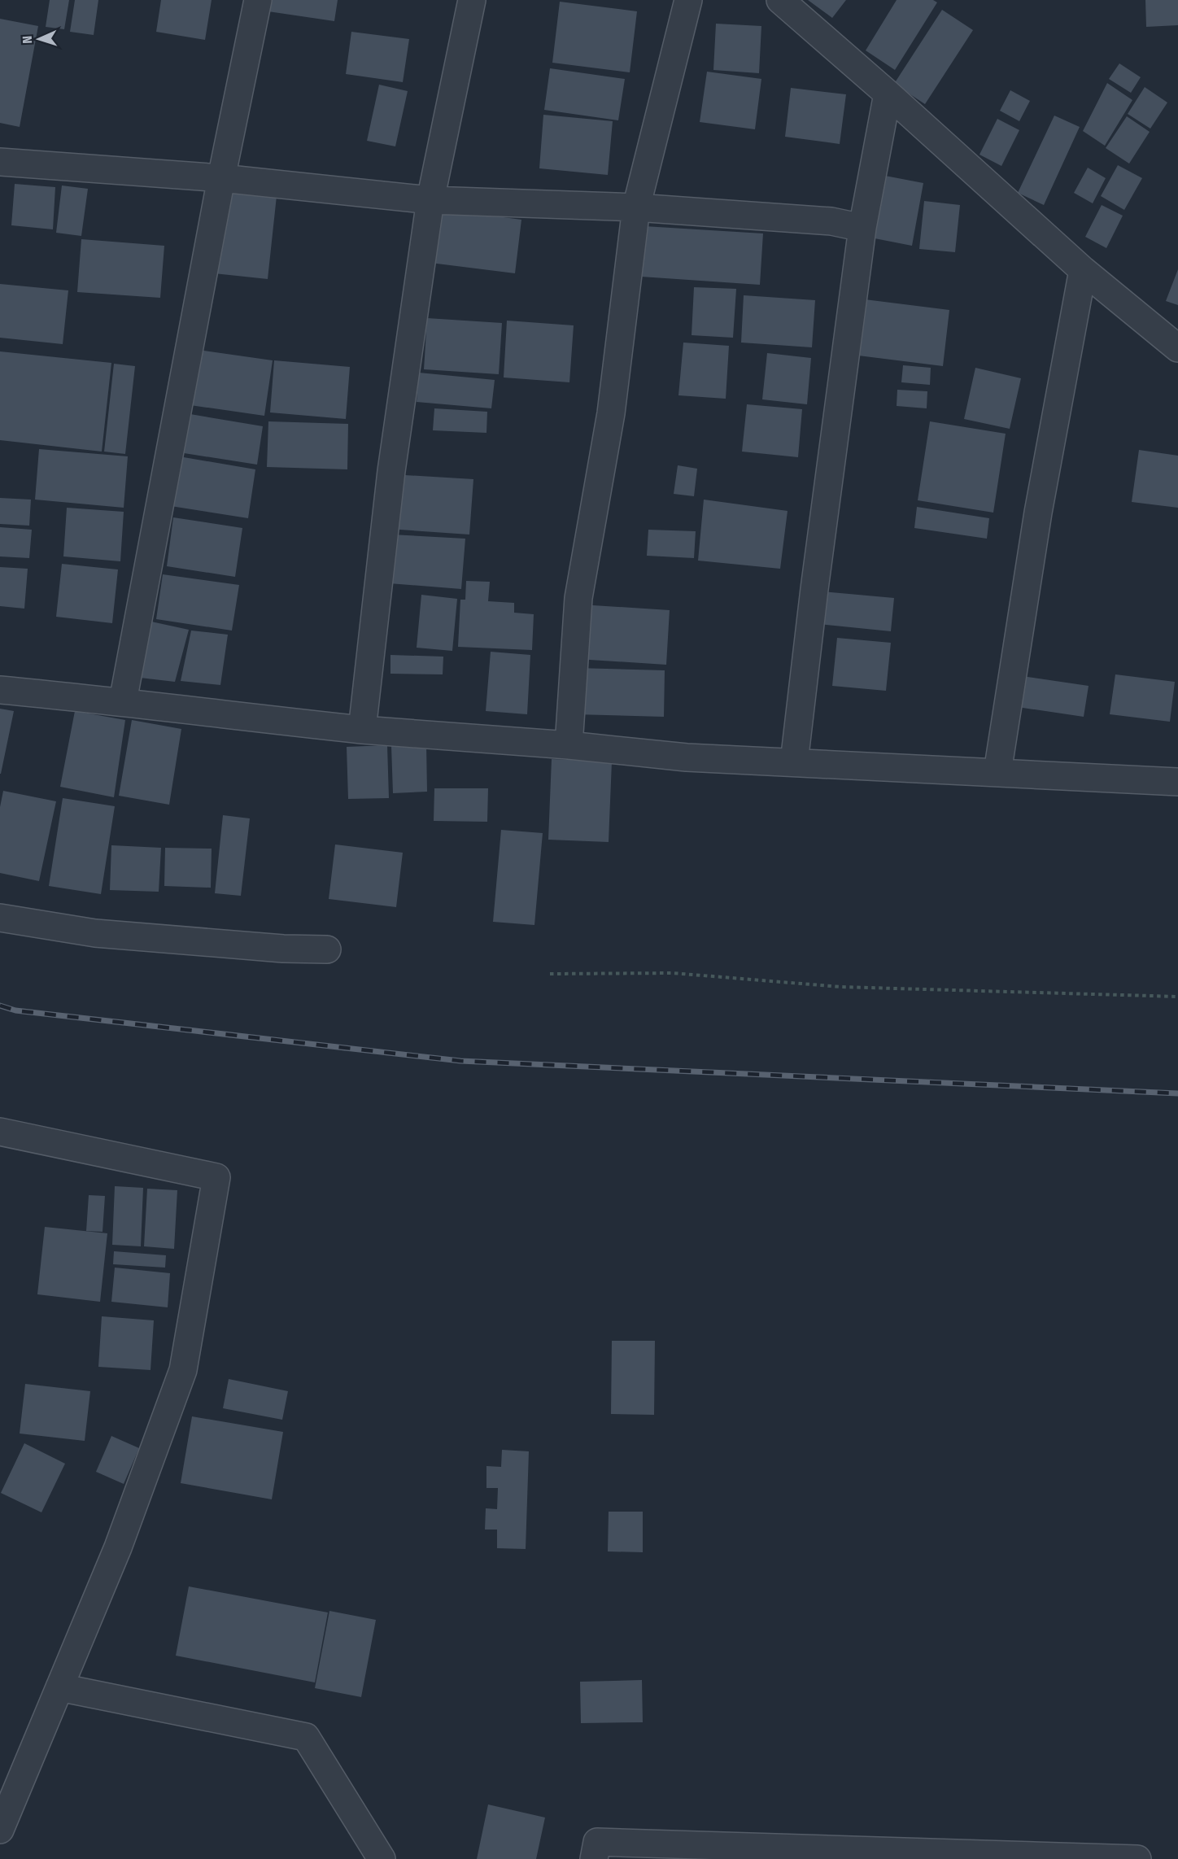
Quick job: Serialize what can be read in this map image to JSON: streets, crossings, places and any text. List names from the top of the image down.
{
  "north": "left"
}
